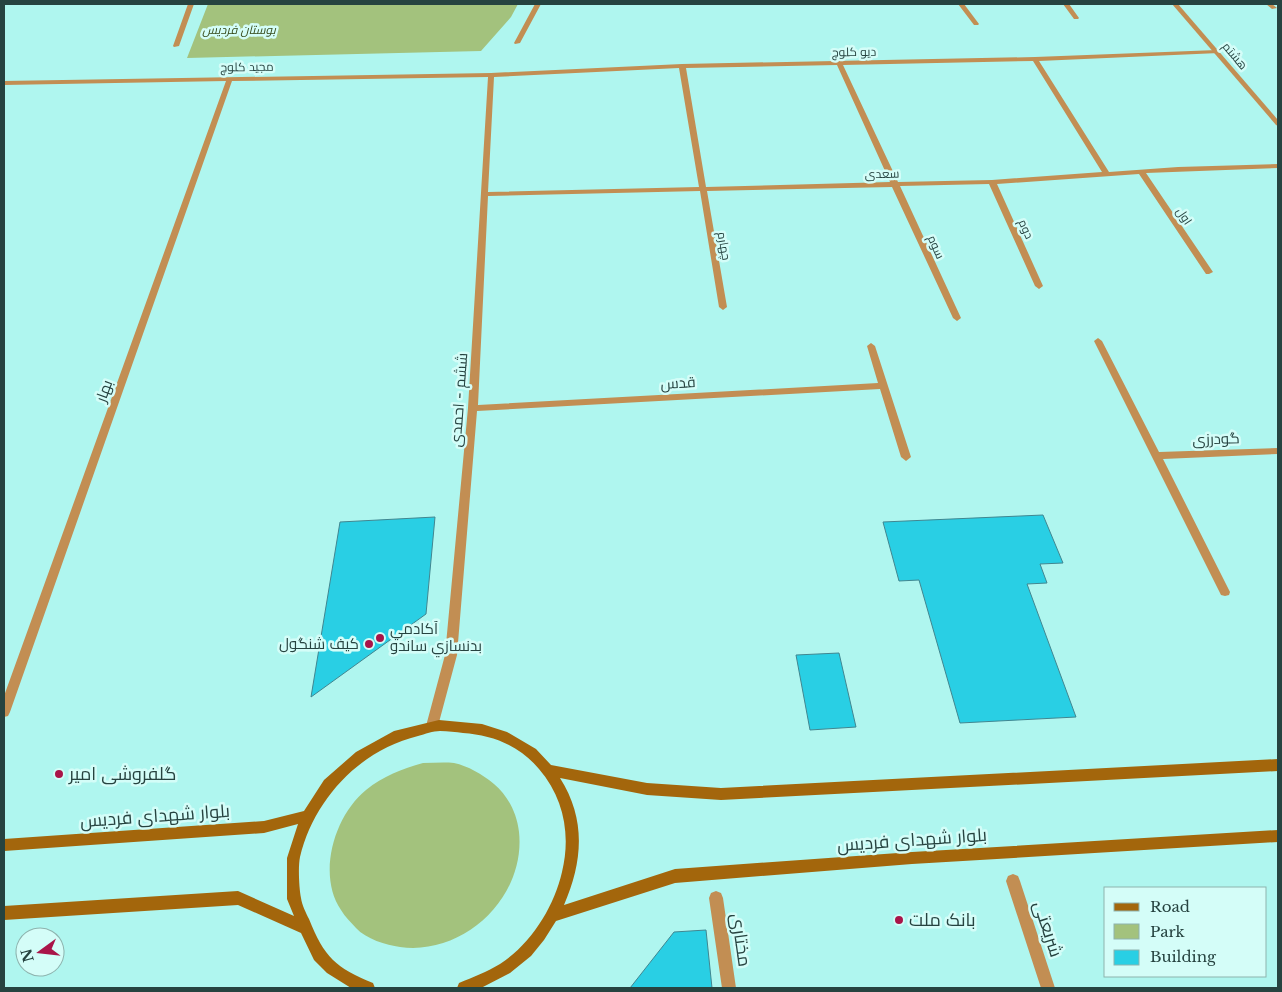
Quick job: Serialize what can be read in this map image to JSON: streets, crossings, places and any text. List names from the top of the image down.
{
  "streets": {
    "main road": ["بلوار شهدای فردیس"],
    "street": [
      "دیو کلوچ",
      "هشتم",
      "مجید کلوچ",
      "سعدی",
      "اول",
      "دوم",
      "چهارم",
      "سوم",
      "قدس",
      "بهار",
      "ششم - احمدی",
      "گودرزی",
      "شریعتی",
      "مختاری"
    ]
  },
  "crossings": [
    ["دیو کلوچ", "هشتم"],
    ["دیو کلوچ", "مجید کلوچ"],
    ["دیو کلوچ", "چهارم"],
    ["دیو کلوچ", "سوم"],
    ["دیو کلوچ", "ششم - احمدی"],
    ["مجید کلوچ", "بهار"],
    ["مجید کلوچ", "ششم - احمدی"],
    ["سعدی", "اول"],
    ["سعدی", "دوم"],
    ["سعدی", "چهارم"],
    ["سعدی", "سوم"],
    ["سعدی", "ششم - احمدی"],
    ["قدس", "ششم - احمدی"]
  ],
  "parks": ["بوستان فردیس"],
  "places": [
    "آكادمي بدنسازي ساندو",
    "کیف شنگول",
    "گلفروشی امیر",
    "بانک ملت"
  ],
  "legend": ["Road", "Park", "Building"],
  "north": "left"
}
